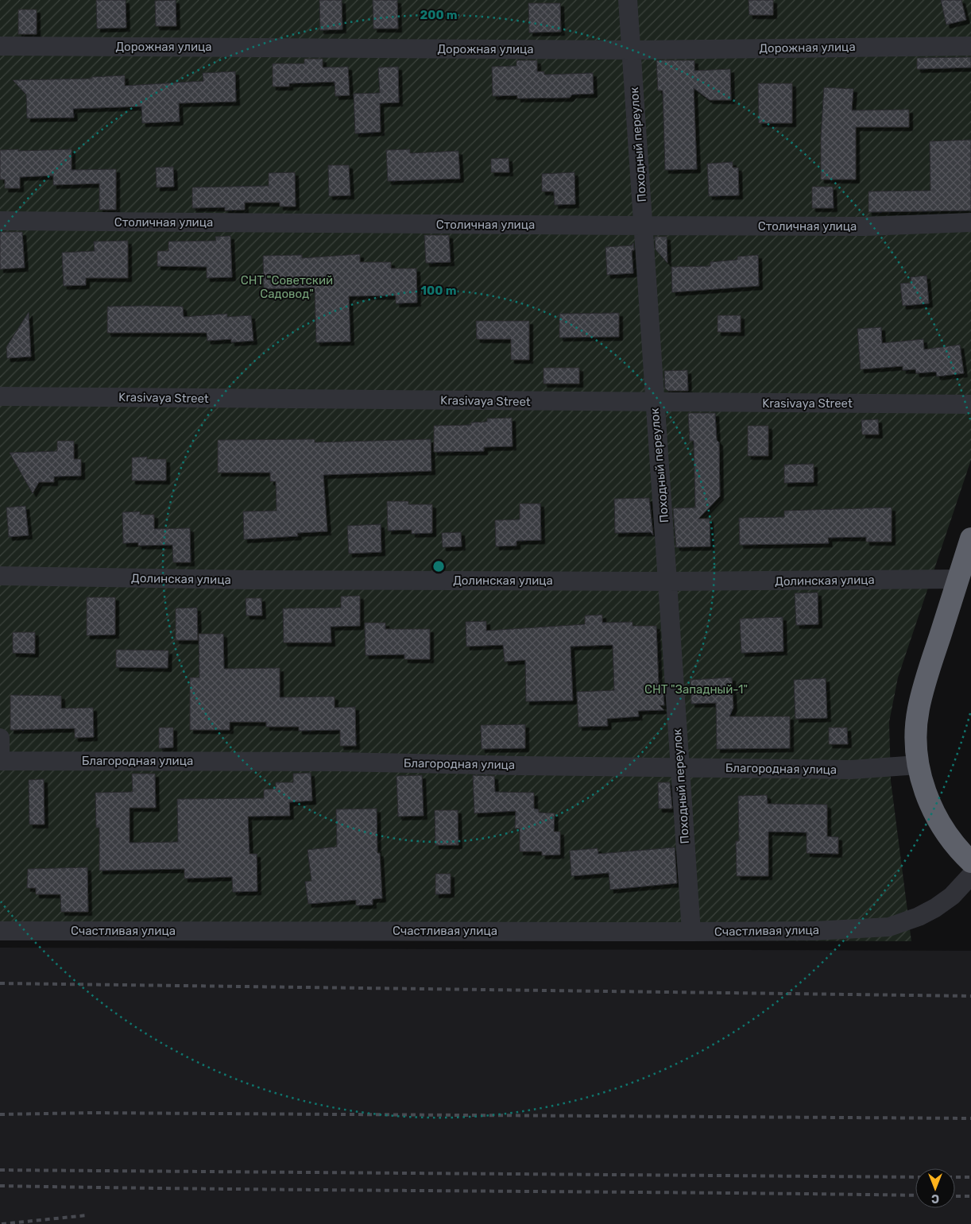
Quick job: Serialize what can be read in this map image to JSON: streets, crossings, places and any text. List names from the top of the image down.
{
  "streets": {
    "street": [
      "Дорожная улица",
      "Походный переулок",
      "Столичная улица",
      "Krasivaya Street",
      "Долинская улица",
      "Благородная улица",
      "Счастливая улица"
    ]
  },
  "crossings": [
    ["Дорожная улица", "Походный переулок"],
    ["Походный переулок", "Столичная улица"],
    ["Походный переулок", "Krasivaya Street"],
    ["Походный переулок", "Долинская улица"],
    ["Походный переулок", "Благородная улица"],
    ["Походный переулок", "Счастливая улица"]
  ],
  "parks": ["СНТ \"Советский Садовод\"", "СНТ \"Западный-1\""],
  "north": "bottom",
  "rings": ["200 m", "100 m"]
}
